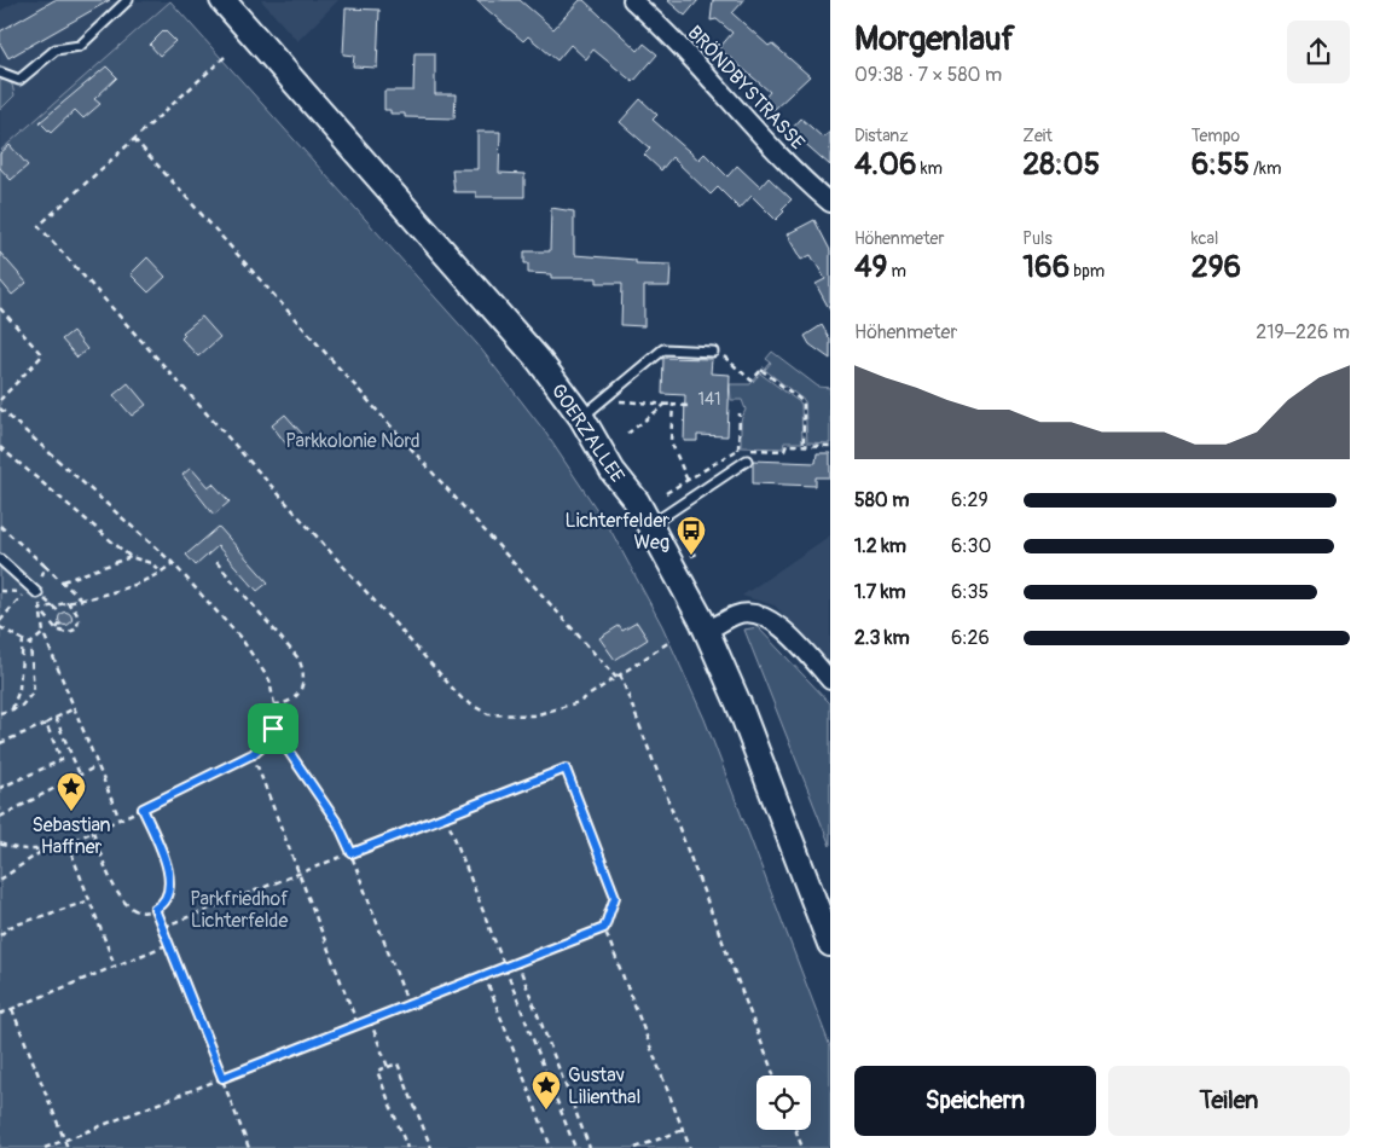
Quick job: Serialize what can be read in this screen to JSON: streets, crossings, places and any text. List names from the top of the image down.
{
  "streets": {
    "main road": ["GOERZALLEE"],
    "street": ["BRÖNDBYSTRASSE"]
  },
  "parks": ["Parkkolonie Nord", "Parkfriedhof Lichterfelde"],
  "places": {
    "bus stop": ["Lichterfelder Weg"],
    "place": ["Sebastian Haffner", "Gustav Lilienthal"]
  },
  "house_numbers": ["141"],
  "page": {
    "heading": ["Morgenlauf", "09:38 · 7 × 580 m"],
    "stats": [
      ["Distanz", "4.06 km"],
      ["Zeit", "28:05"],
      ["Tempo", "6:55 /km"],
      ["Höhenmeter", "49 m"],
      ["Puls", "166 bpm"],
      ["kcal", "296"]
    ],
    "chart": ["Höhenmeter", "219–226 m"],
    "list": [
      {
        "name": "580 m",
        "note": "6:29"
      },
      {
        "name": "1.2 km",
        "note": "6:30"
      },
      {
        "name": "1.7 km",
        "note": "6:35"
      },
      {
        "name": "2.3 km",
        "note": "6:26"
      }
    ],
    "buttons": ["Speichern", "Teilen"]
  }
}
